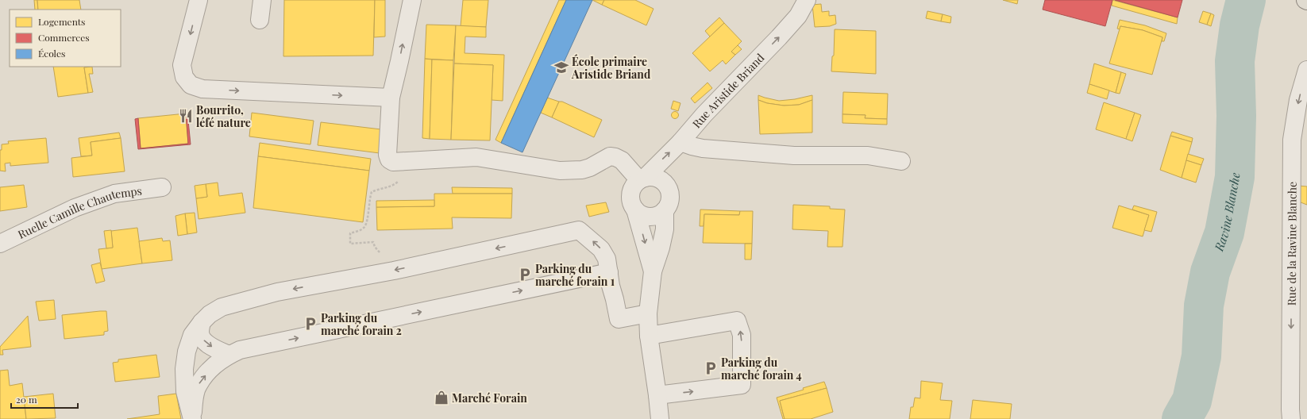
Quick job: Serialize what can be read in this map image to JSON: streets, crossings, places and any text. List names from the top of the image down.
{
  "streets": {
    "street": ["Rue Aristide Briand", "Ruelle Camille Chautemps", "Rue de la Ravine Blanche"]
  },
  "one_way": ["Rue de la Ravine Blanche"],
  "water": ["Ravine Blanche"],
  "places": {
    "school or university": ["École primaire Aristide Briand"],
    "restaurant": ["Bourrito, léfé nature"],
    "parking": ["Parking du marché forain 1", "Parking du marché forain 2", "Parking du marché forain 4"],
    "shop": ["Marché Forain"]
  },
  "legend": ["Logements", "Commerces", "Écoles"],
  "scale_bar": "20 m"
}
